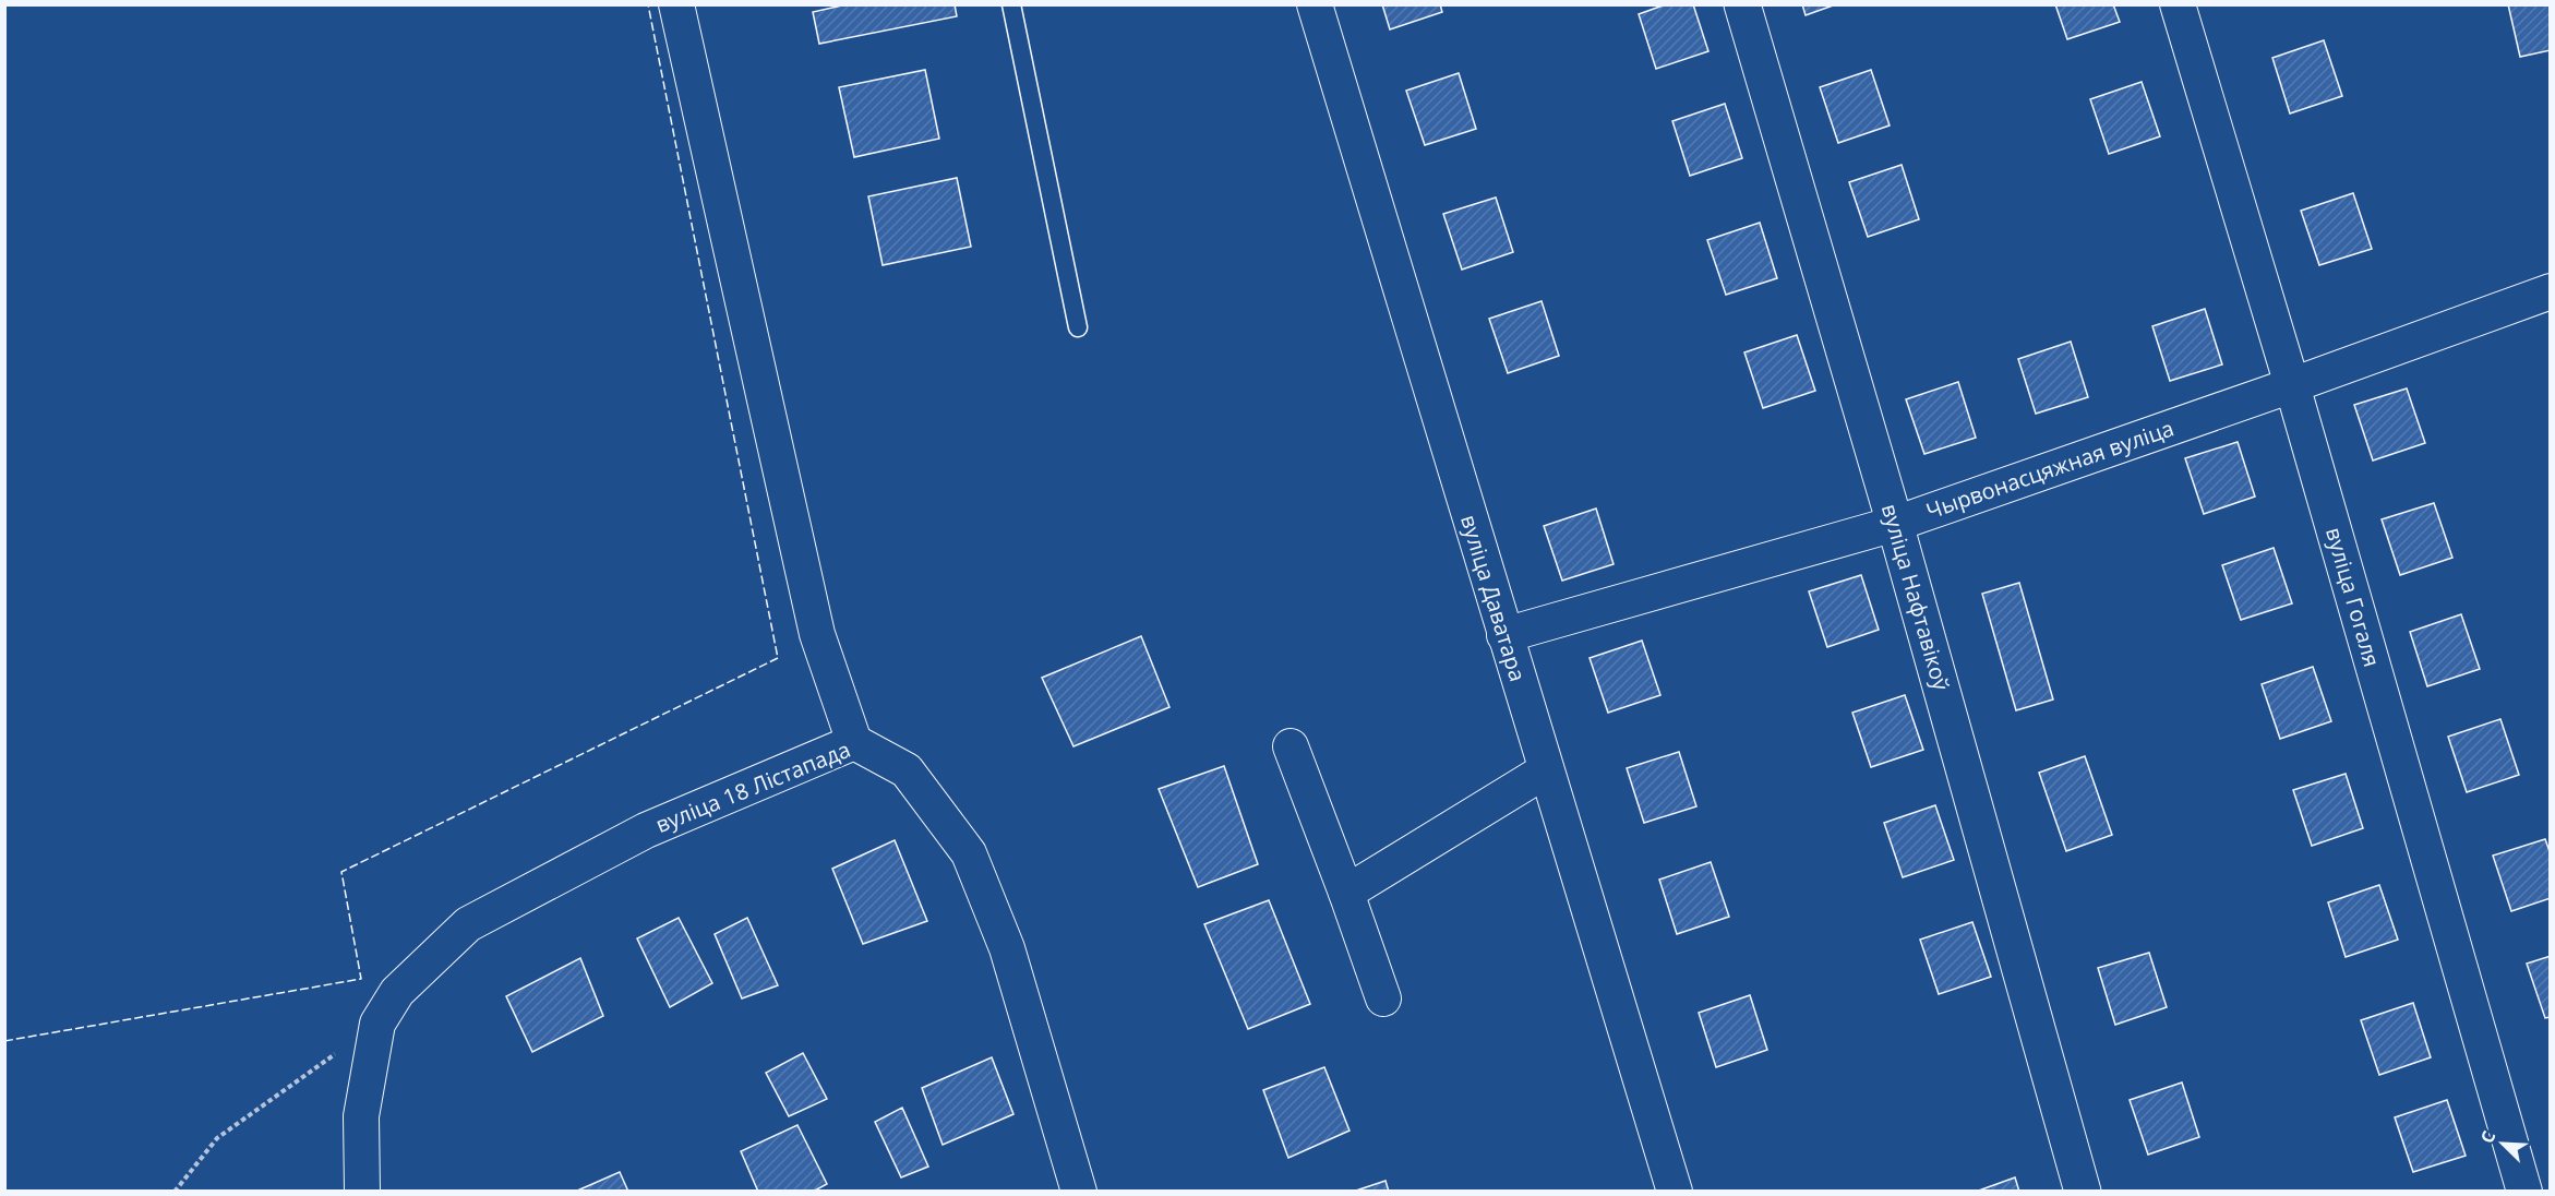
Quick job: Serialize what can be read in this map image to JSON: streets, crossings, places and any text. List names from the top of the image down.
{
  "streets": {
    "street": [
      "Чырвонасцяжная вуліца",
      "вуліца Нафтавікоў",
      "вуліца Гогаля",
      "вуліца Даватара",
      "вуліца 18 Лістапада"
    ]
  },
  "crossings": [
    ["Чырвонасцяжная вуліца", "вуліца Нафтавікоў"],
    ["Чырвонасцяжная вуліца", "вуліца Гогаля"],
    ["Чырвонасцяжная вуліца", "вуліца Даватара"]
  ],
  "north": "top left"
}
